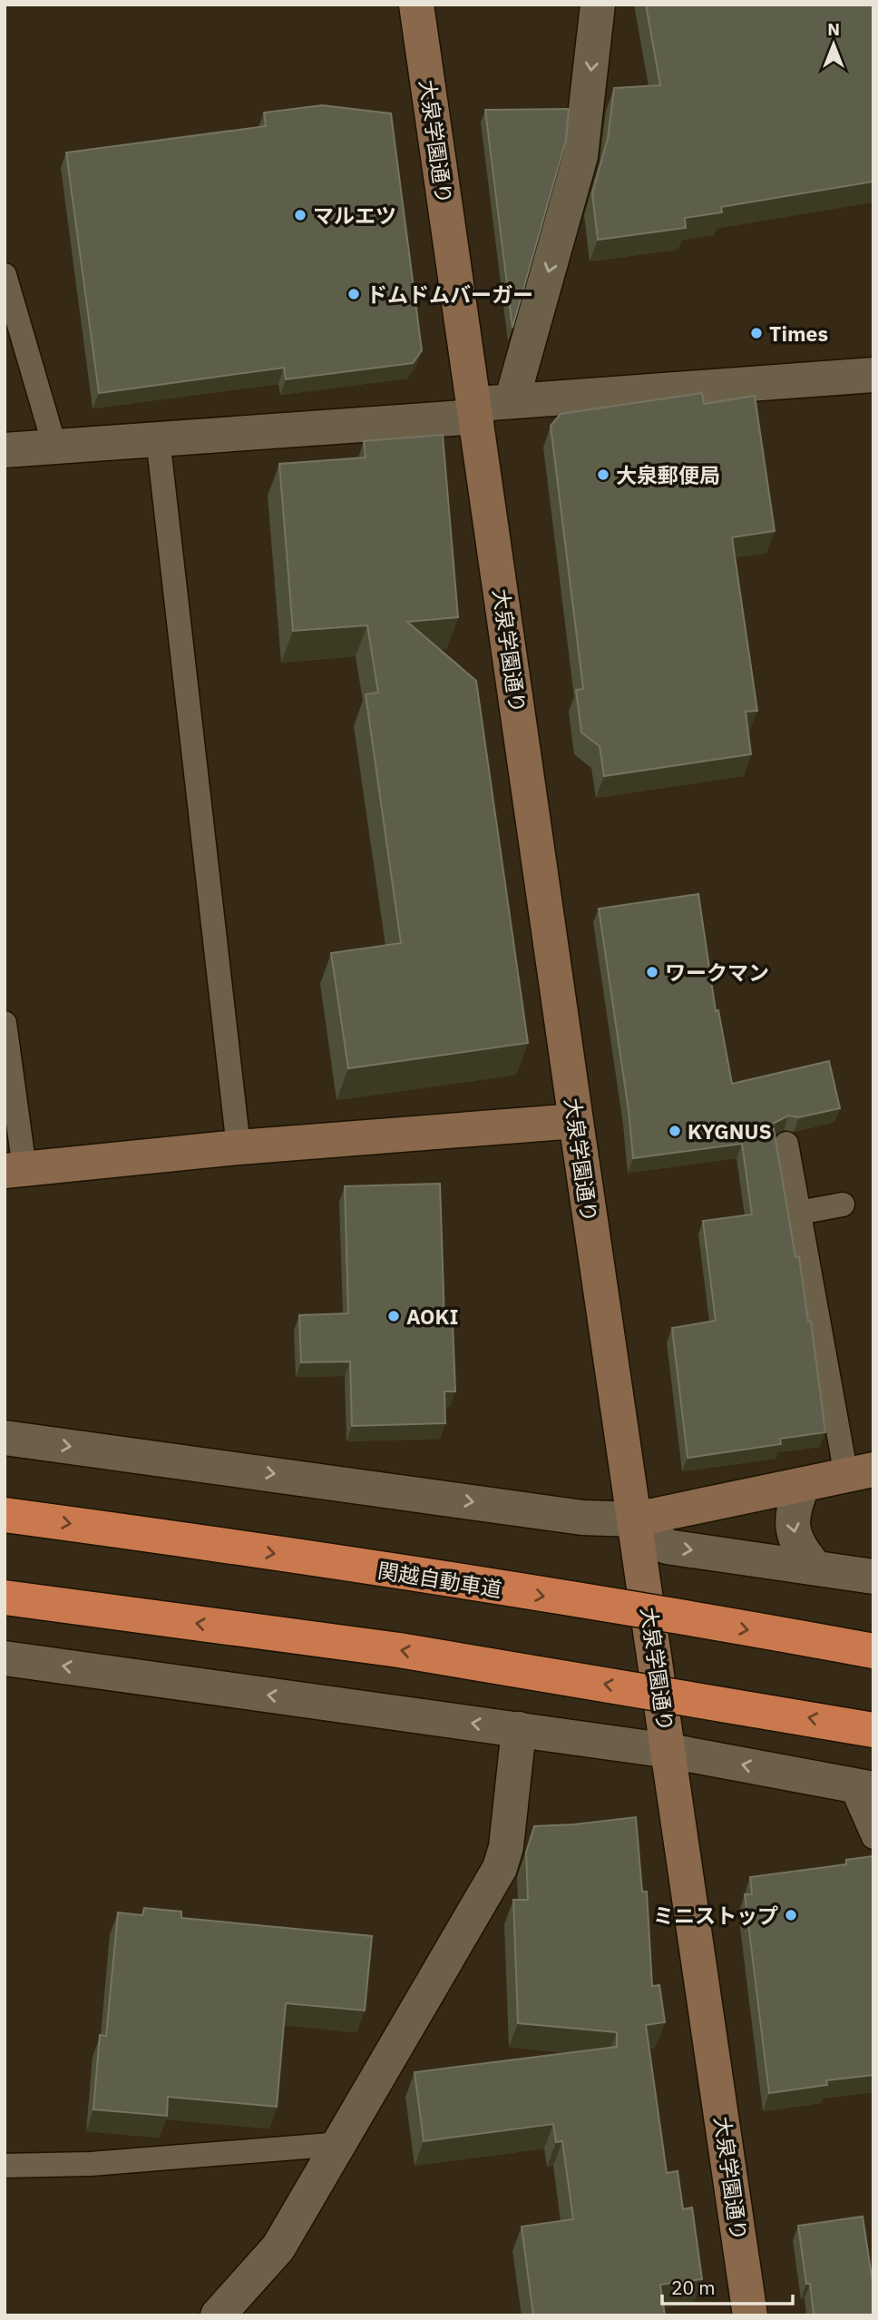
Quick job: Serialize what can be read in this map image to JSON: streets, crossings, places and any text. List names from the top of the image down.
{
  "streets": {
    "highway": ["関越自動車道"],
    "street": ["大泉学園通り"]
  },
  "places": [
    "マルエツ",
    "ドムドムバーガー",
    "Times",
    "大泉郵便局",
    "ワークマン",
    "KYGNUS",
    "AOKI",
    "ミニストップ"
  ],
  "scale_bar": "20 m",
  "north": "top"
}
